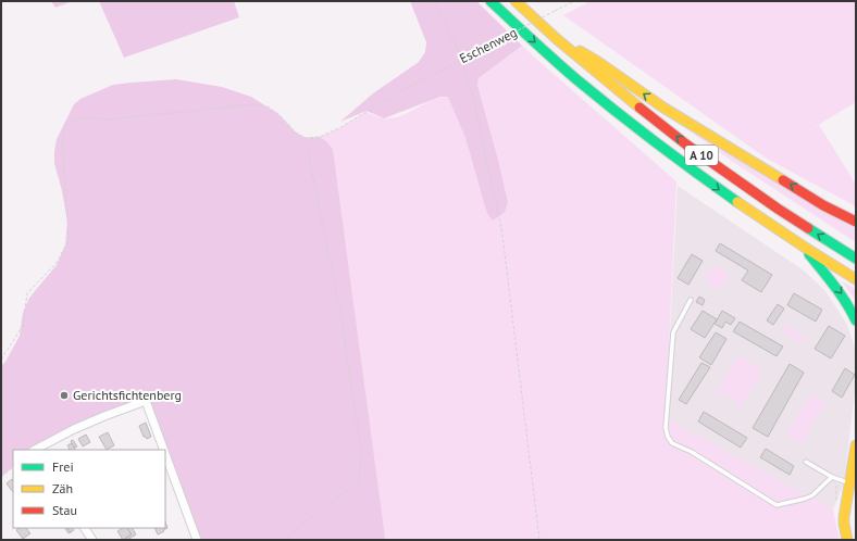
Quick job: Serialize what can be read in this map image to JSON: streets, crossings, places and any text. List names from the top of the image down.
{
  "streets": {
    "highway": ["A 10"],
    "path": ["Eschenweg"]
  },
  "places": ["Gerichtsfichtenberg"],
  "legend": ["Frei", "Zäh", "Stau"]
}
